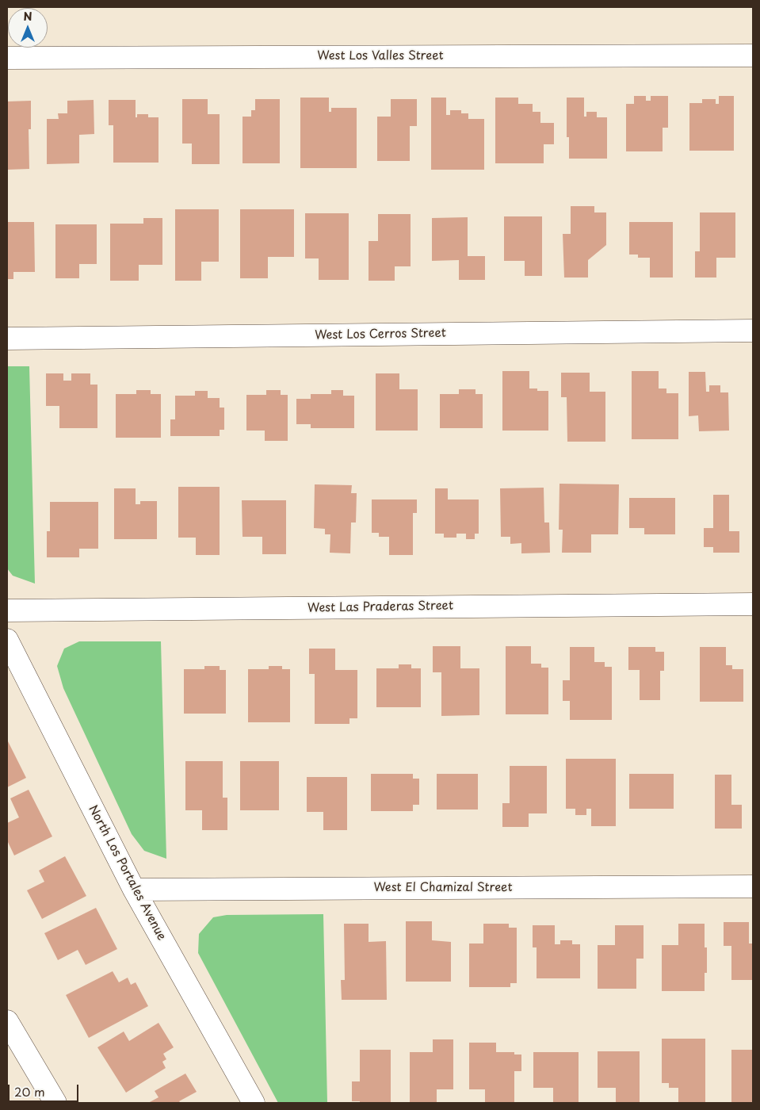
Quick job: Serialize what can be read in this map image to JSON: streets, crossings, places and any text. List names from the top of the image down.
{
  "streets": {
    "street": [
      "West Los Valles Street",
      "West Los Cerros Street",
      "West Las Praderas Street",
      "North Los Portales Avenue",
      "West El Chamizal Street"
    ]
  },
  "crossings": [
    ["North Los Portales Avenue", "West El Chamizal Street"]
  ],
  "scale_bar": "20 m",
  "north": "top"
}
